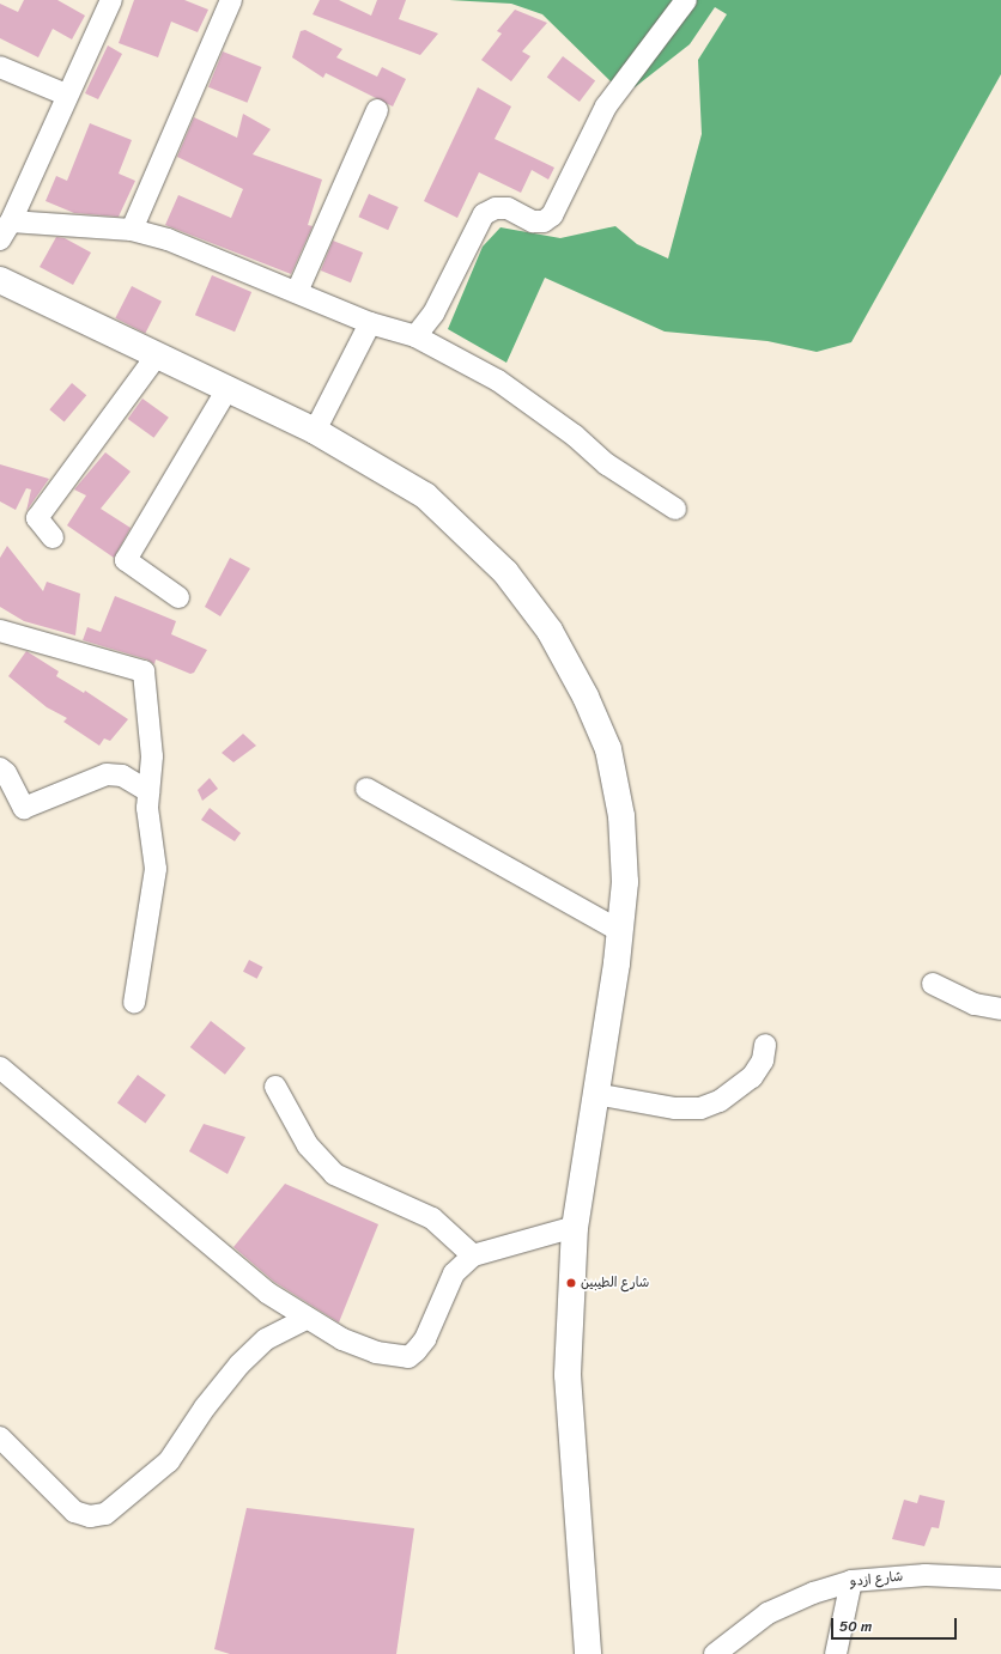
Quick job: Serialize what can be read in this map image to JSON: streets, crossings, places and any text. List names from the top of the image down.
{
  "streets": {
    "street": ["شارع ازدو"]
  },
  "places": ["شارع الطيبين"],
  "scale_bar": "50 m"
}
